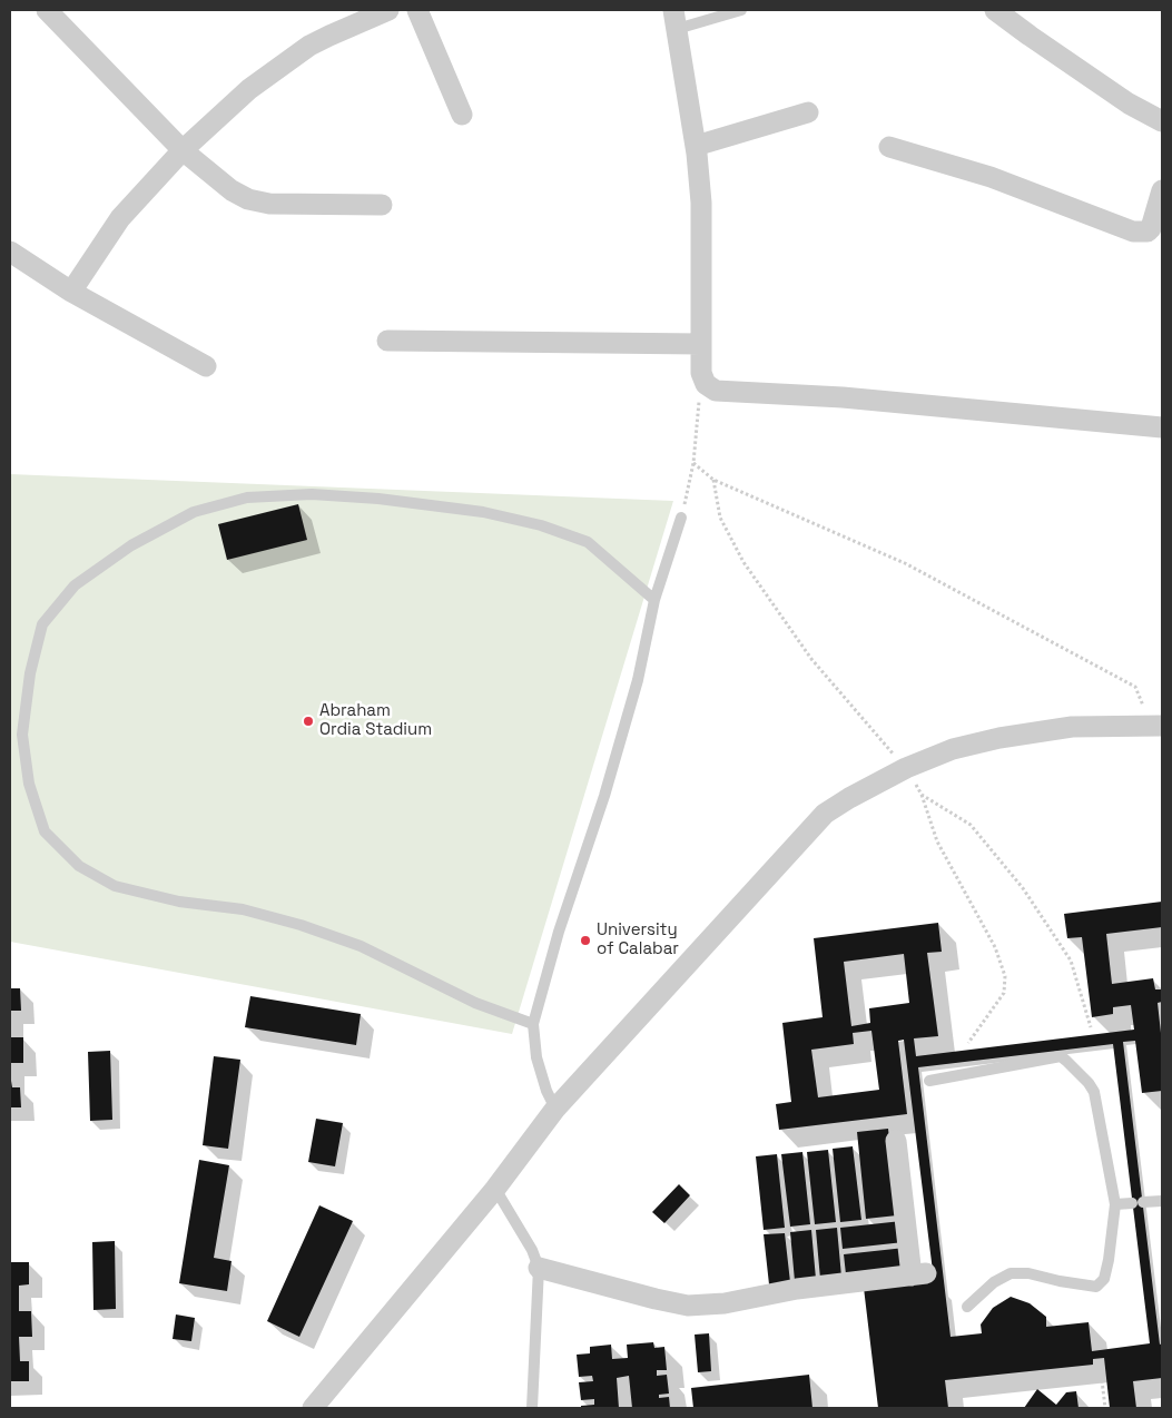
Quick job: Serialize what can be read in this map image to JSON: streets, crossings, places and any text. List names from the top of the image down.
{
  "places": ["Abraham Ordia Stadium", "University of Calabar"]
}
